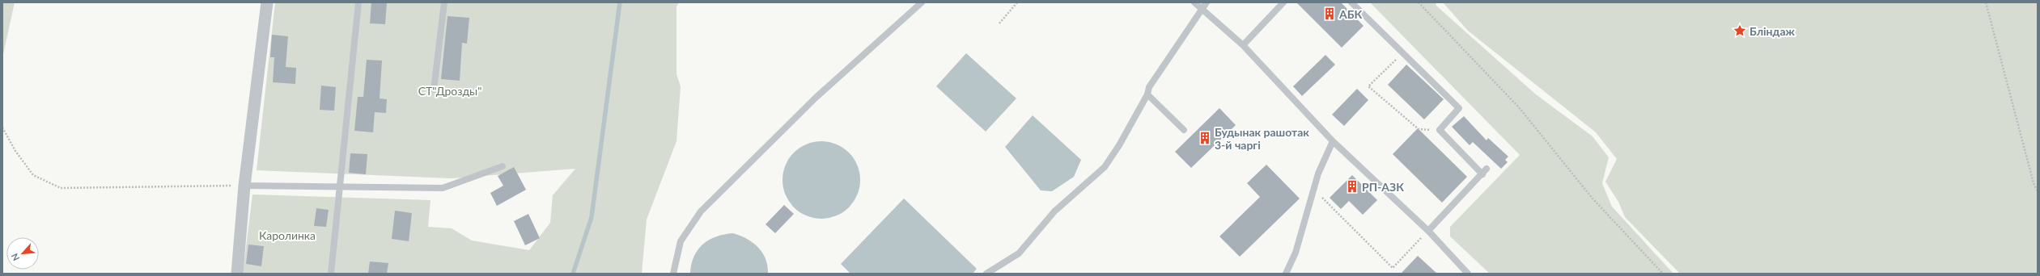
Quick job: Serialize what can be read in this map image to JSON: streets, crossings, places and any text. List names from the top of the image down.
{
  "parks": ["СТ\"Дрозды\"", "Каролинка"],
  "places": {
    "building": ["АБК", "Будынак рашотак 3-й чаргі", "РП-АЗК"],
    "place": ["Бліндаж"]
  },
  "north": "bottom left"
}
